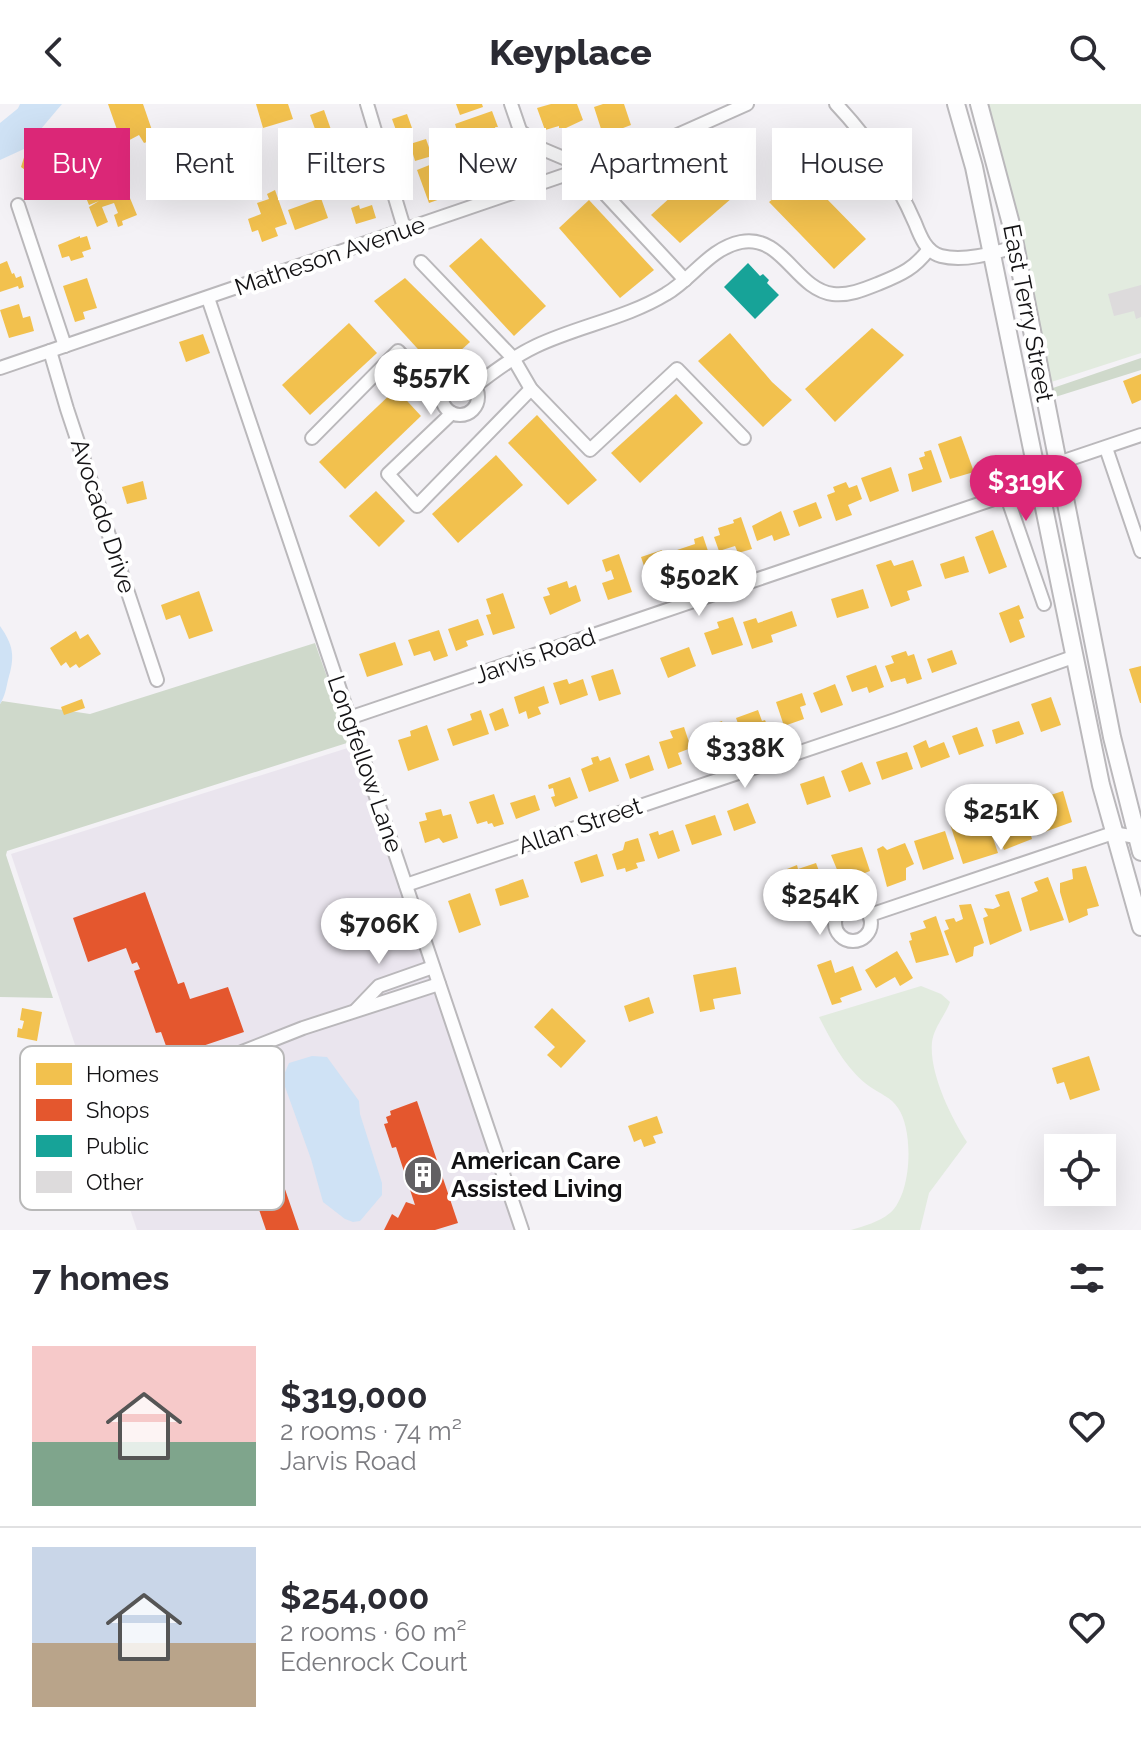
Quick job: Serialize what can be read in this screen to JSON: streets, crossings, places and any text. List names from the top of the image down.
{
  "streets": {
    "street": [
      "Matheson Avenue",
      "East Terry Street",
      "Avocado Drive",
      "Jarvis Road",
      "Longfellow Lane",
      "Allan Street"
    ]
  },
  "crossings": [
    ["Matheson Avenue", "Avocado Drive"],
    ["Matheson Avenue", "Longfellow Lane"],
    ["Jarvis Road", "Longfellow Lane"],
    ["Longfellow Lane", "Allan Street"]
  ],
  "places": {
    "building": ["American Care Assisted Living"]
  },
  "legend": [
    "Homes",
    "Shops",
    "Public",
    "Other"
  ],
  "page": {
    "header": "Keyplace",
    "chip": [
      "Buy",
      "Rent",
      "Filters",
      "New",
      "Apartment",
      "House"
    ],
    "price": [
      "$557K",
      "$319K",
      "$502K",
      "$338K",
      "$251K",
      "$254K",
      "$706K"
    ],
    "heading": "7 homes",
    "list": [
      {
        "name": "$319,000",
        "note": "2 rooms · 74 m² · Jarvis Road"
      },
      {
        "name": "$254,000",
        "note": "2 rooms · 60 m² · Edenrock Court"
      }
    ]
  }
}
